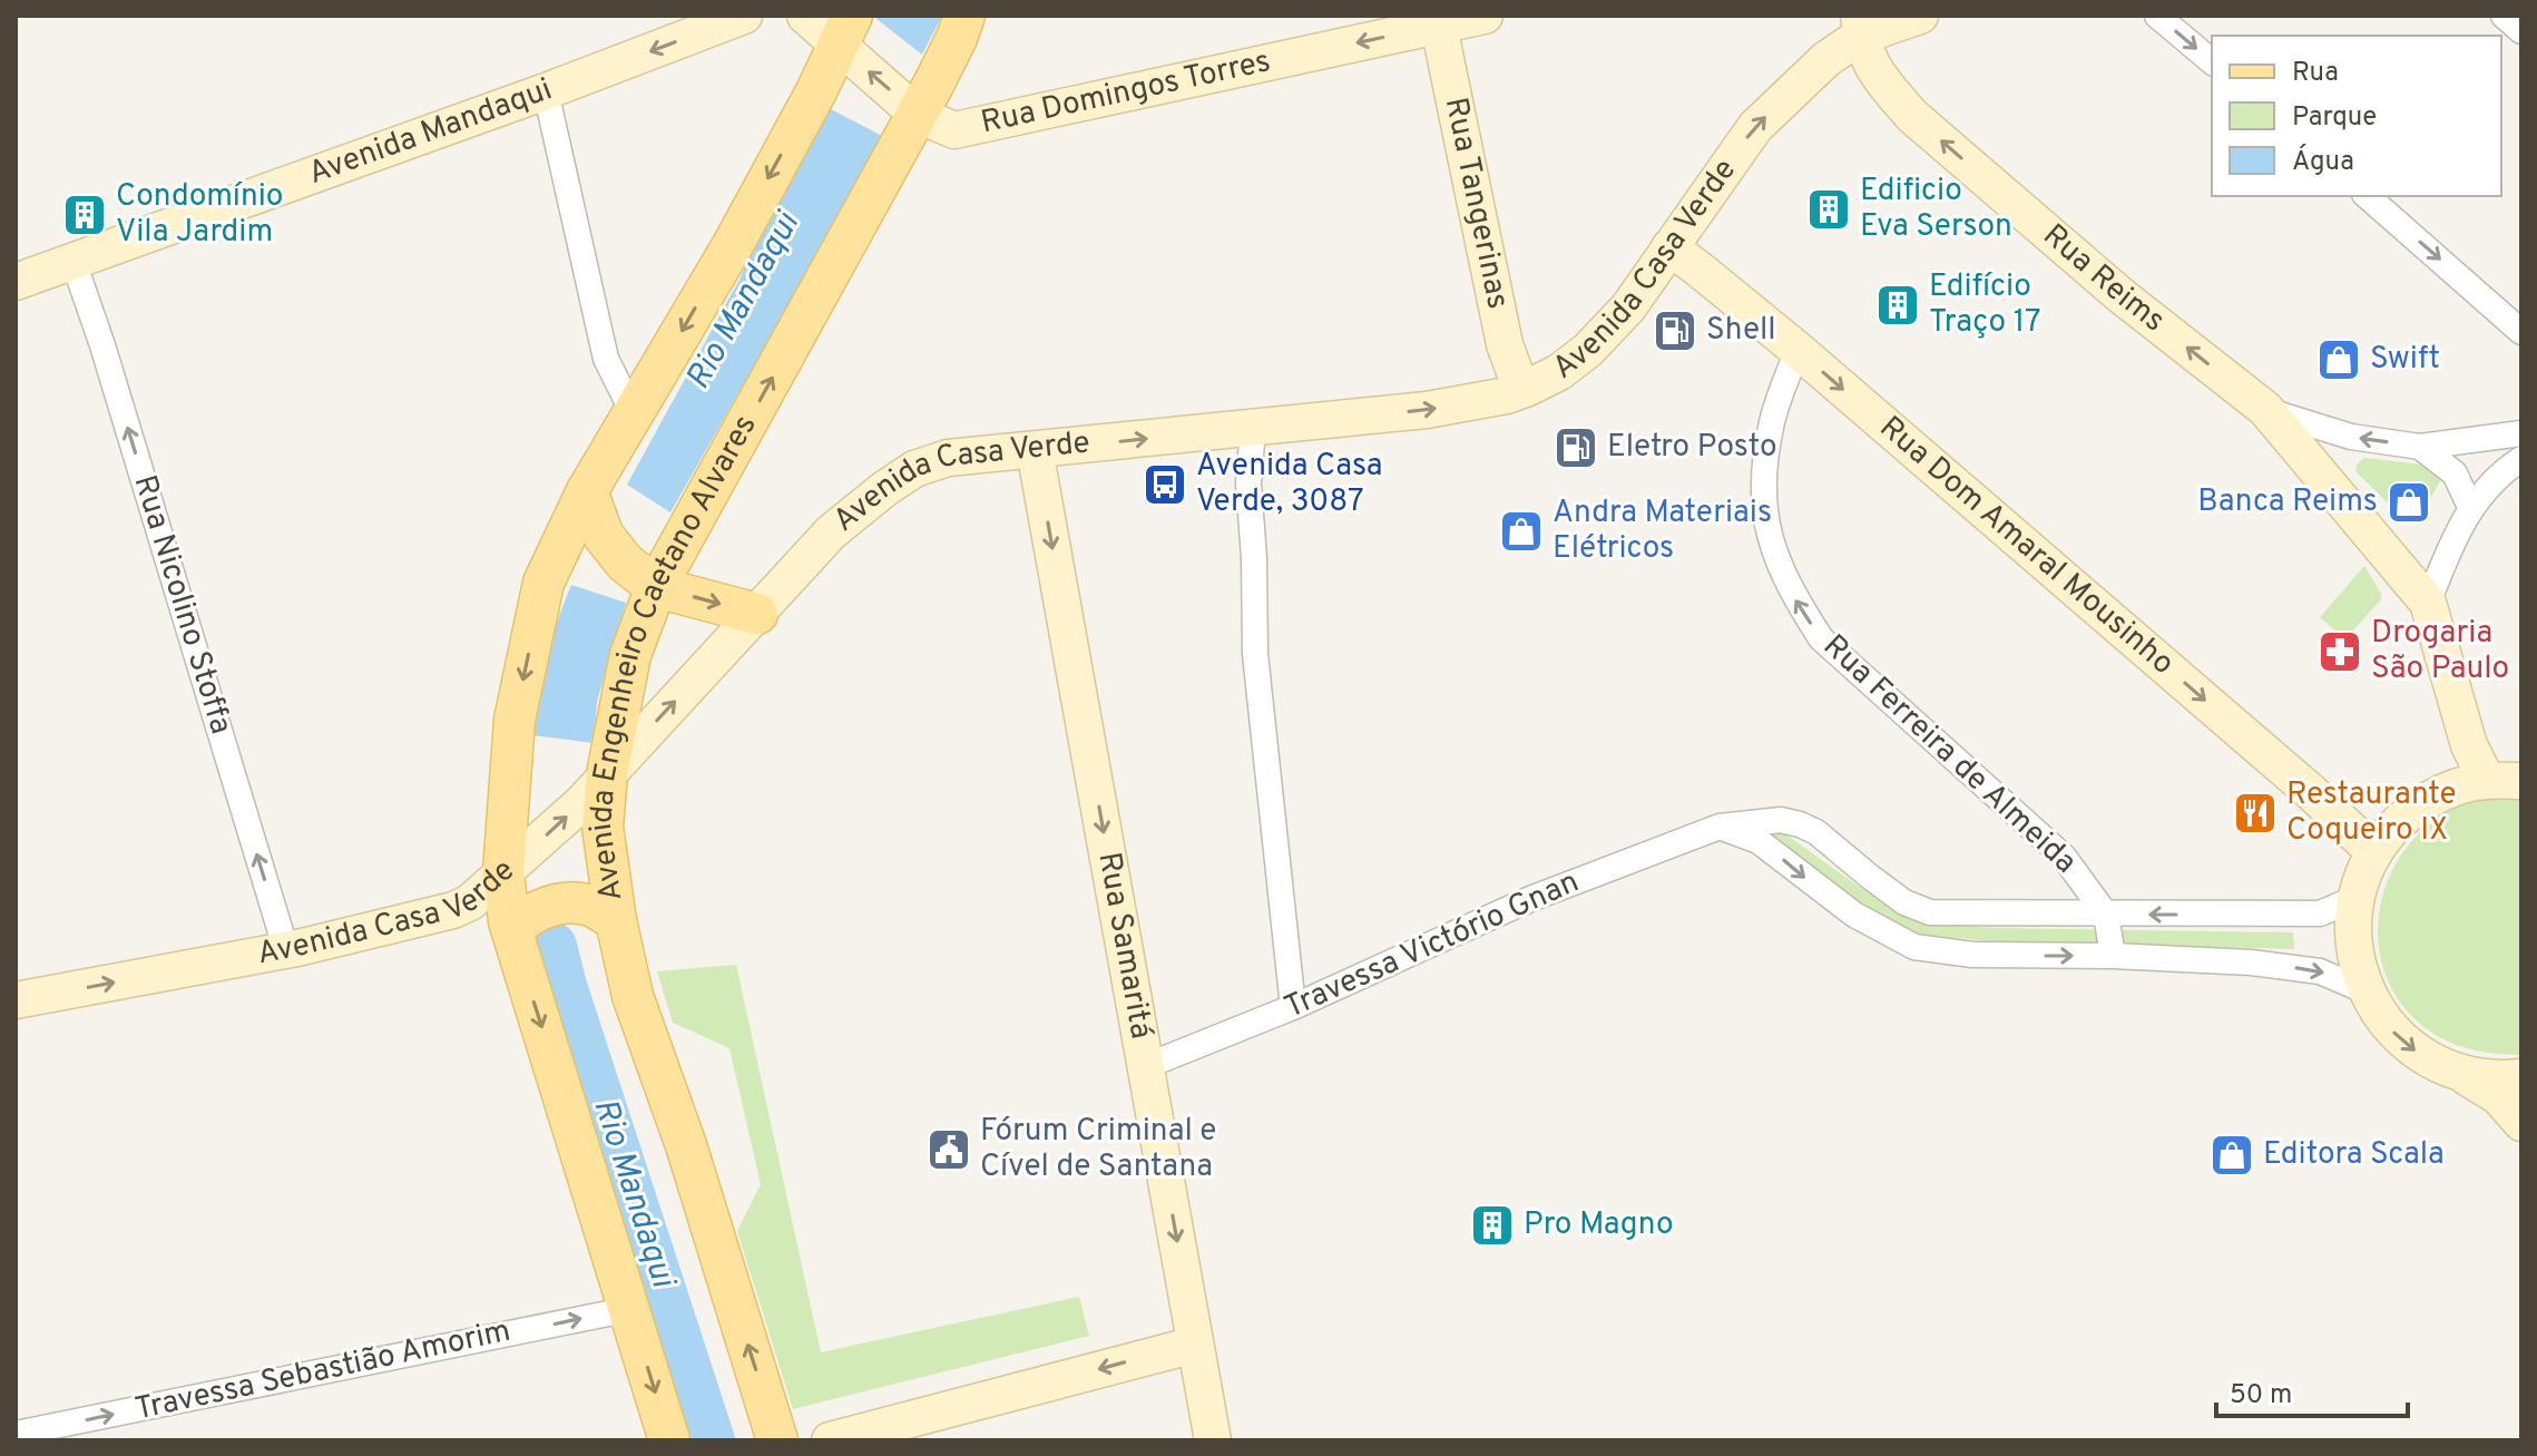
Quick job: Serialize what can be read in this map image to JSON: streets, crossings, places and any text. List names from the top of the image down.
{
  "streets": {
    "main road": [
      "Rua Domingos Torres",
      "Avenida Mandaqui",
      "Rua Tangerinas",
      "Avenida Casa Verde",
      "Rua Reims",
      "Rua Dom Amaral Mousinho",
      "Avenida Engenheiro Caetano Alvares",
      "Rua Samaritá"
    ],
    "street": [
      "Rua Nicolino Stoffa",
      "Rua Ferreira de Almeida",
      "Travessa Victório Gnan",
      "Travessa Sebastião Amorim"
    ]
  },
  "crossings": [
    ["Rua Domingos Torres", "Rua Tangerinas"],
    ["Rua Domingos Torres", "Avenida Engenheiro Caetano Alvares"],
    ["Avenida Mandaqui", "Rua Nicolino Stoffa"],
    ["Rua Tangerinas", "Avenida Casa Verde"],
    ["Avenida Casa Verde", "Rua Reims"],
    ["Avenida Casa Verde", "Rua Dom Amaral Mousinho"],
    ["Avenida Casa Verde", "Rua Nicolino Stoffa"],
    ["Avenida Casa Verde", "Avenida Engenheiro Caetano Alvares"],
    ["Avenida Casa Verde", "Rua Samaritá"],
    ["Rua Dom Amaral Mousinho", "Rua Ferreira de Almeida"],
    ["Rua Ferreira de Almeida", "Travessa Victório Gnan"],
    ["Rua Samaritá", "Travessa Victório Gnan"]
  ],
  "one_way": [
    "Rua Domingos Torres",
    "Avenida Casa Verde",
    "Rua Reims",
    "Rua Dom Amaral Mousinho",
    "Rua Nicolino Stoffa",
    "Rua Ferreira de Almeida",
    "Rua Samaritá",
    "Travessa Sebastião Amorim"
  ],
  "water": ["Rio Mandaqui"],
  "places": {
    "building": [
      "Edificio Eva Serson",
      "Condomínio Vila Jardim",
      "Edifício Traço 17",
      "Pro Magno"
    ],
    "fuel station": ["Shell", "Eletro Posto"],
    "shop": [
      "Swift",
      "Banca Reims",
      "Andra Materiais Elétricos",
      "Editora Scala"
    ],
    "bus stop": ["Avenida Casa Verde, 3087"],
    "pharmacy": ["Drogaria São Paulo"],
    "restaurant": ["Restaurante Coqueiro IX"],
    "public building": ["Fórum Criminal e Cível de Santana"]
  },
  "legend": ["Rua", "Parque", "Água"],
  "scale_bar": "50 m"
}
